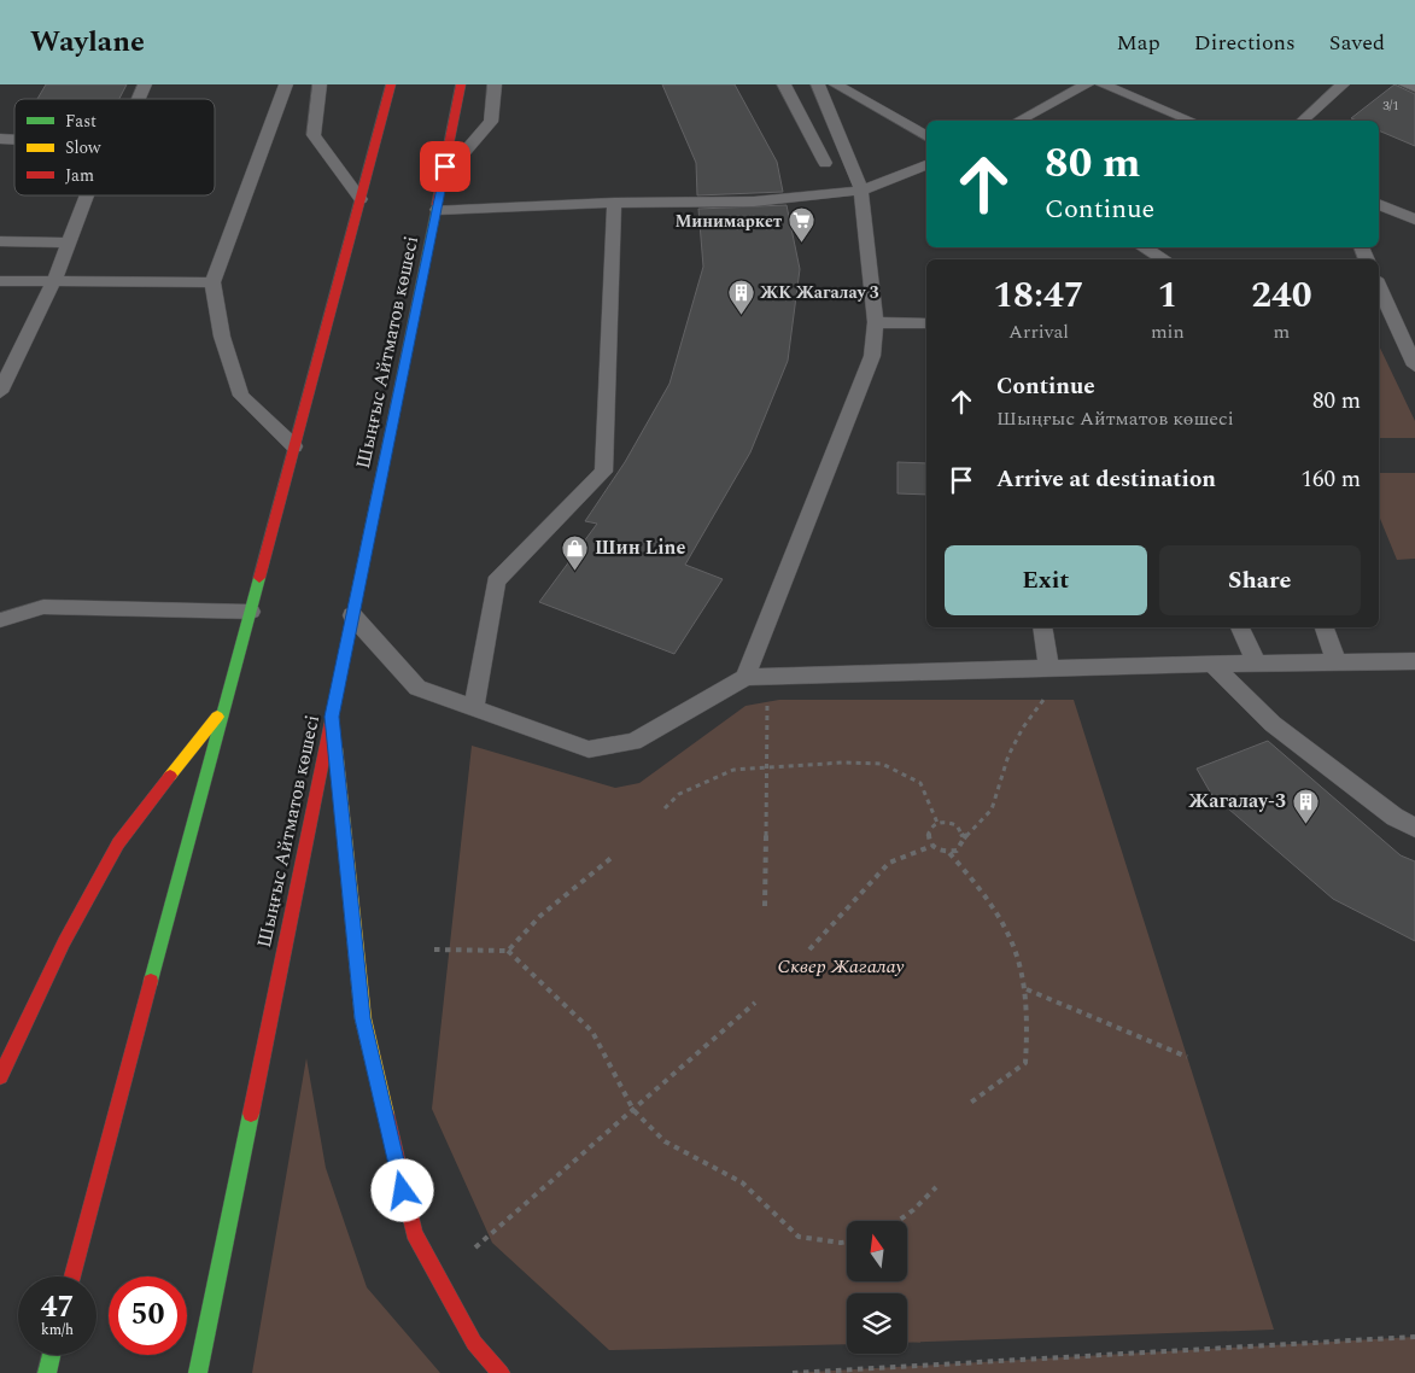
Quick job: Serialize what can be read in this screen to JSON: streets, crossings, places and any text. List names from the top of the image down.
{
  "streets": {
    "main road": ["Шыңғыс Айтматов көшесі"]
  },
  "parks": ["Сквер Жагалау"],
  "places": {
    "supermarket": ["Минимаркет"],
    "building": ["ЖК Жагалау 3", "Жагалау-3"],
    "shop": ["Шин Line"]
  },
  "house_numbers": ["3/1"],
  "legend": ["Fast", "Slow", "Jam"],
  "north": "top",
  "page": {
    "header": "Waylane",
    "nav": ["Map", "Directions", "Saved"],
    "turn": ["80 m", "Continue"],
    "eta": [
      "18:47",
      "Arrival",
      "1",
      "min",
      "240",
      "m"
    ],
    "list": [
      {
        "name": "Continue",
        "note": "Шыңғыс Айтматов көшесі",
        "value": "80 m"
      },
      {
        "name": "Arrive at destination",
        "value": "160 m"
      }
    ],
    "buttons": ["Exit", "Share"],
    "speed": "47 km/h",
    "limit": "50"
  }
}
